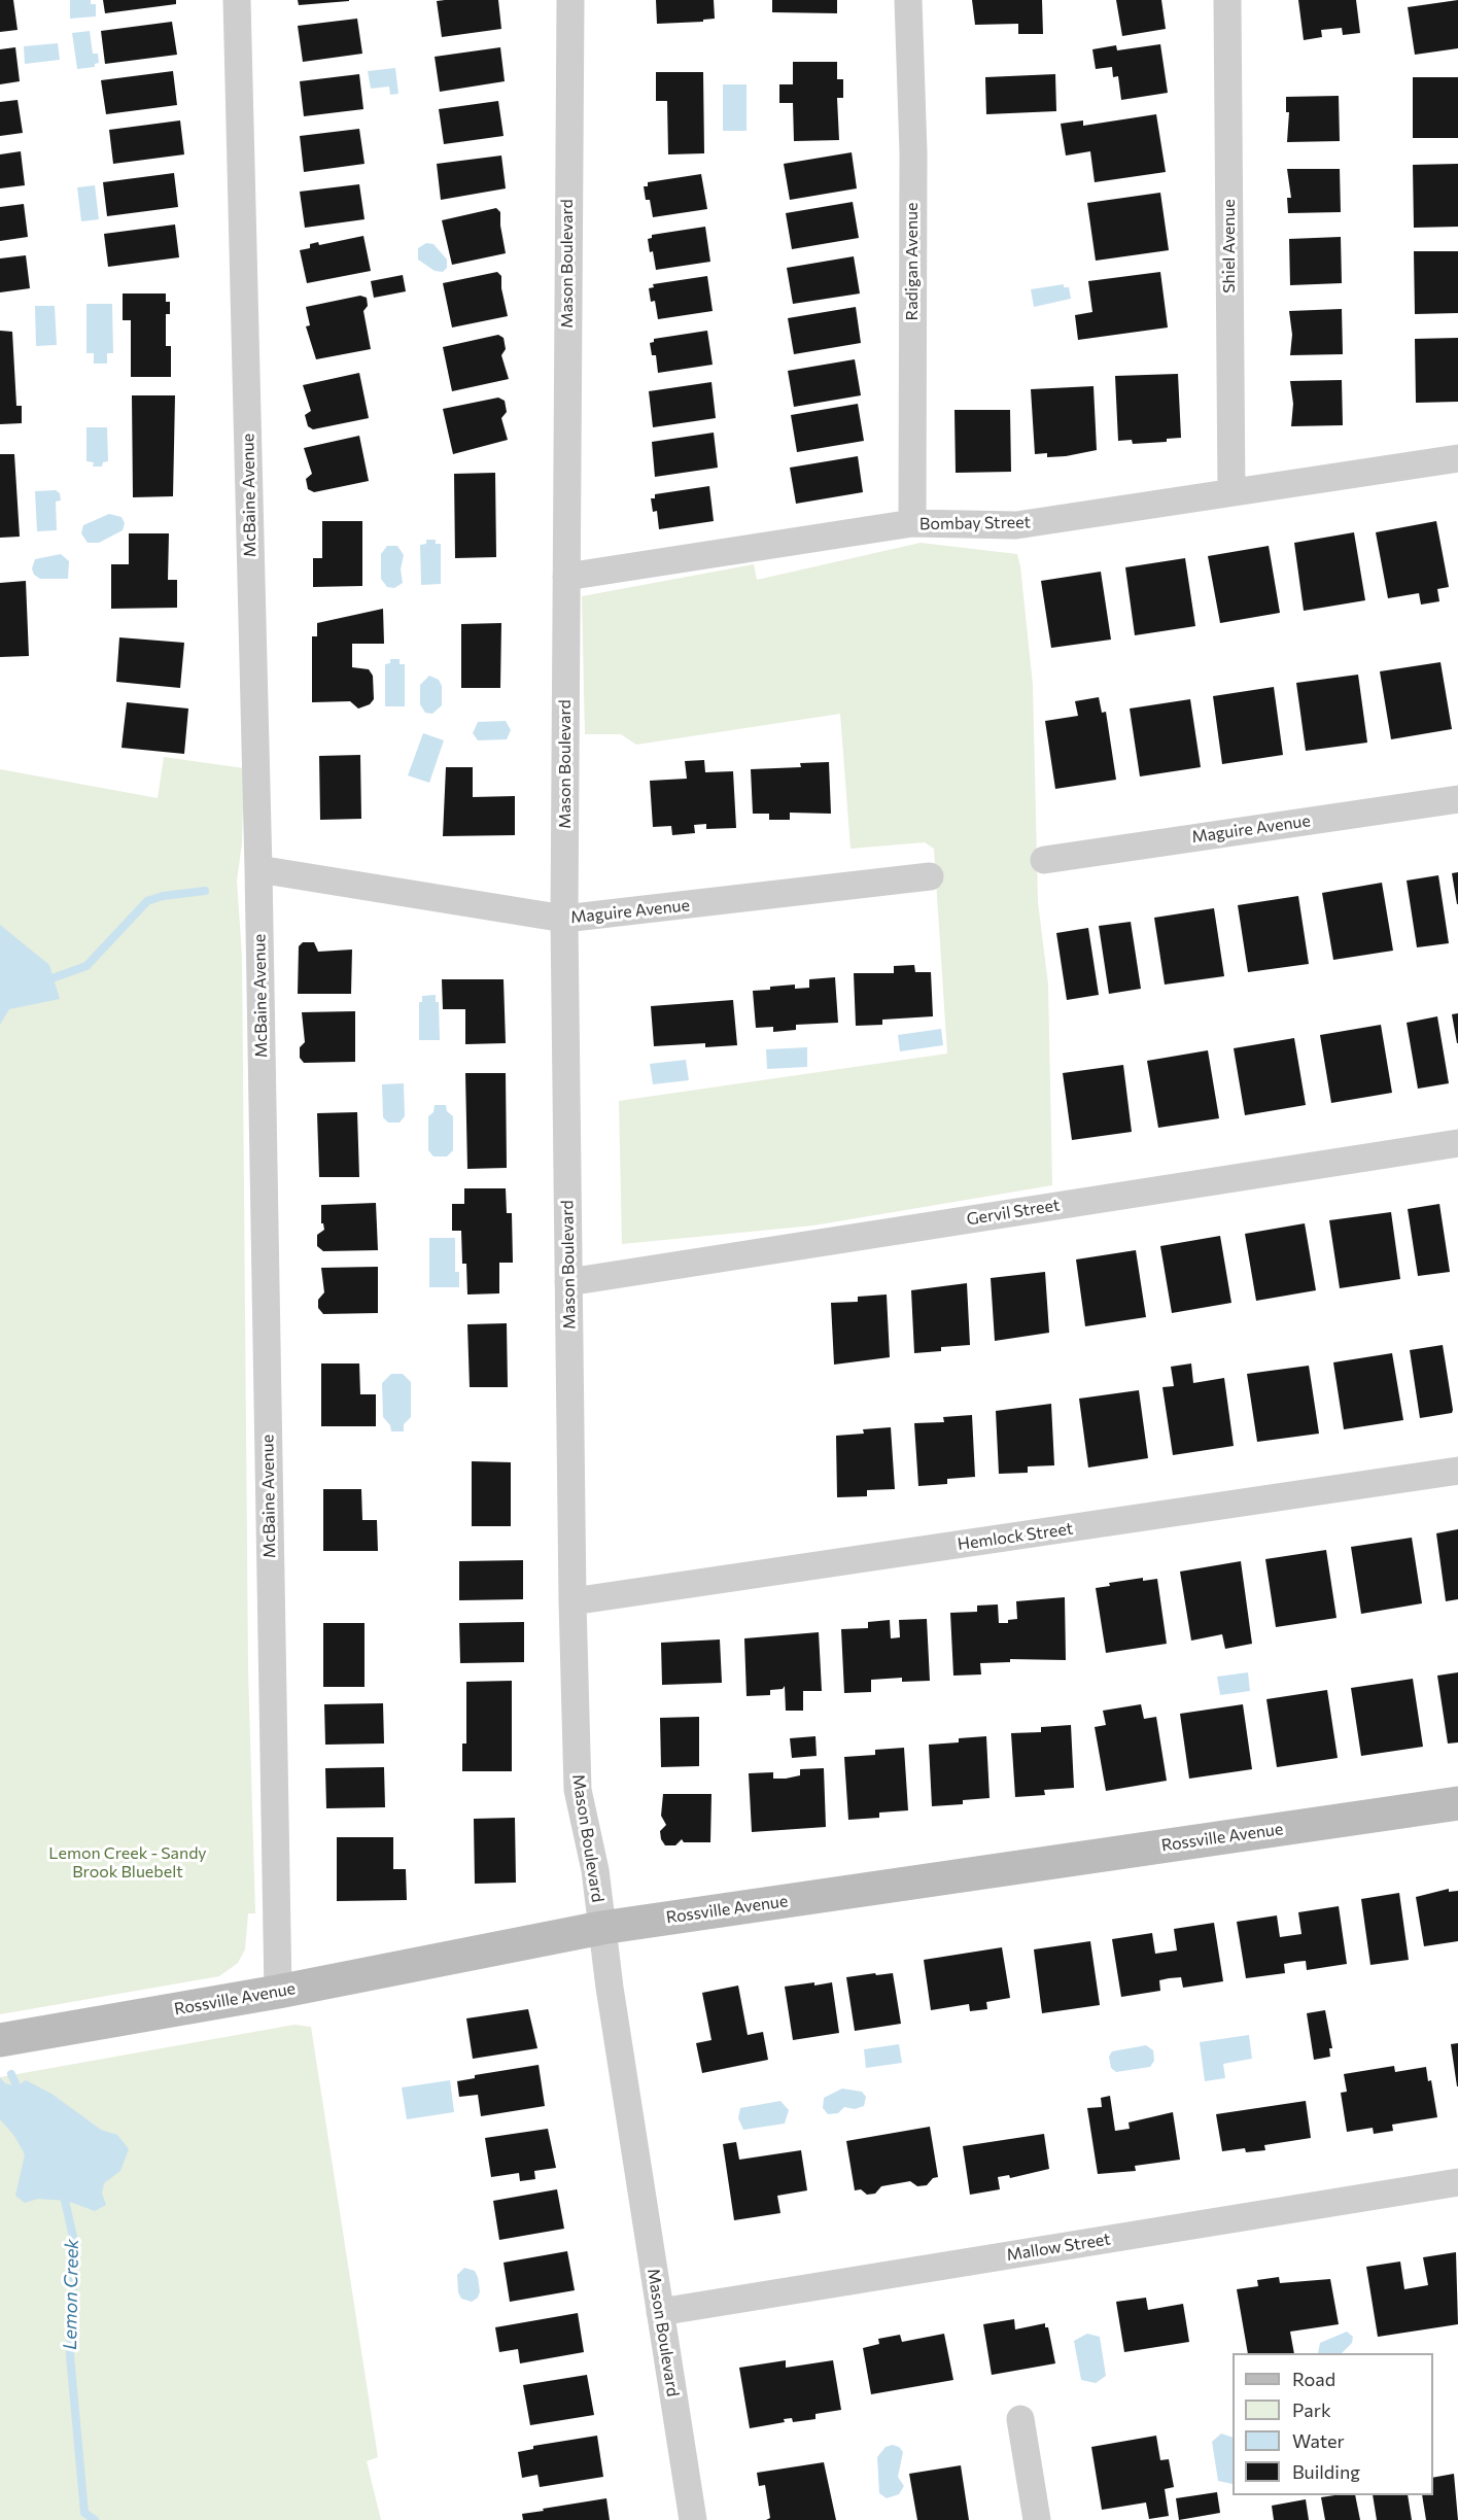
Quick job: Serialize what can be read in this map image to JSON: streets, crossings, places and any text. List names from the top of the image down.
{
  "streets": {
    "street": [
      "Shiel Avenue",
      "Radigan Avenue",
      "Mason Boulevard",
      "McBaine Avenue",
      "Bombay Street",
      "Maguire Avenue",
      "Gervil Street",
      "Hemlock Street",
      "Rossville Avenue",
      "Mallow Street"
    ]
  },
  "crossings": [
    ["Shiel Avenue", "Bombay Street"],
    ["Radigan Avenue", "Bombay Street"],
    ["Mason Boulevard", "Bombay Street"],
    ["Mason Boulevard", "Maguire Avenue"],
    ["Mason Boulevard", "Gervil Street"],
    ["Mason Boulevard", "Hemlock Street"],
    ["Mason Boulevard", "Rossville Avenue"],
    ["Mason Boulevard", "Mallow Street"],
    ["McBaine Avenue", "Maguire Avenue"],
    ["McBaine Avenue", "Rossville Avenue"]
  ],
  "water": ["Lemon Creek"],
  "parks": ["Lemon Creek - Sandy Brook Bluebelt"],
  "legend": [
    "Road",
    "Park",
    "Water",
    "Building"
  ]
}
